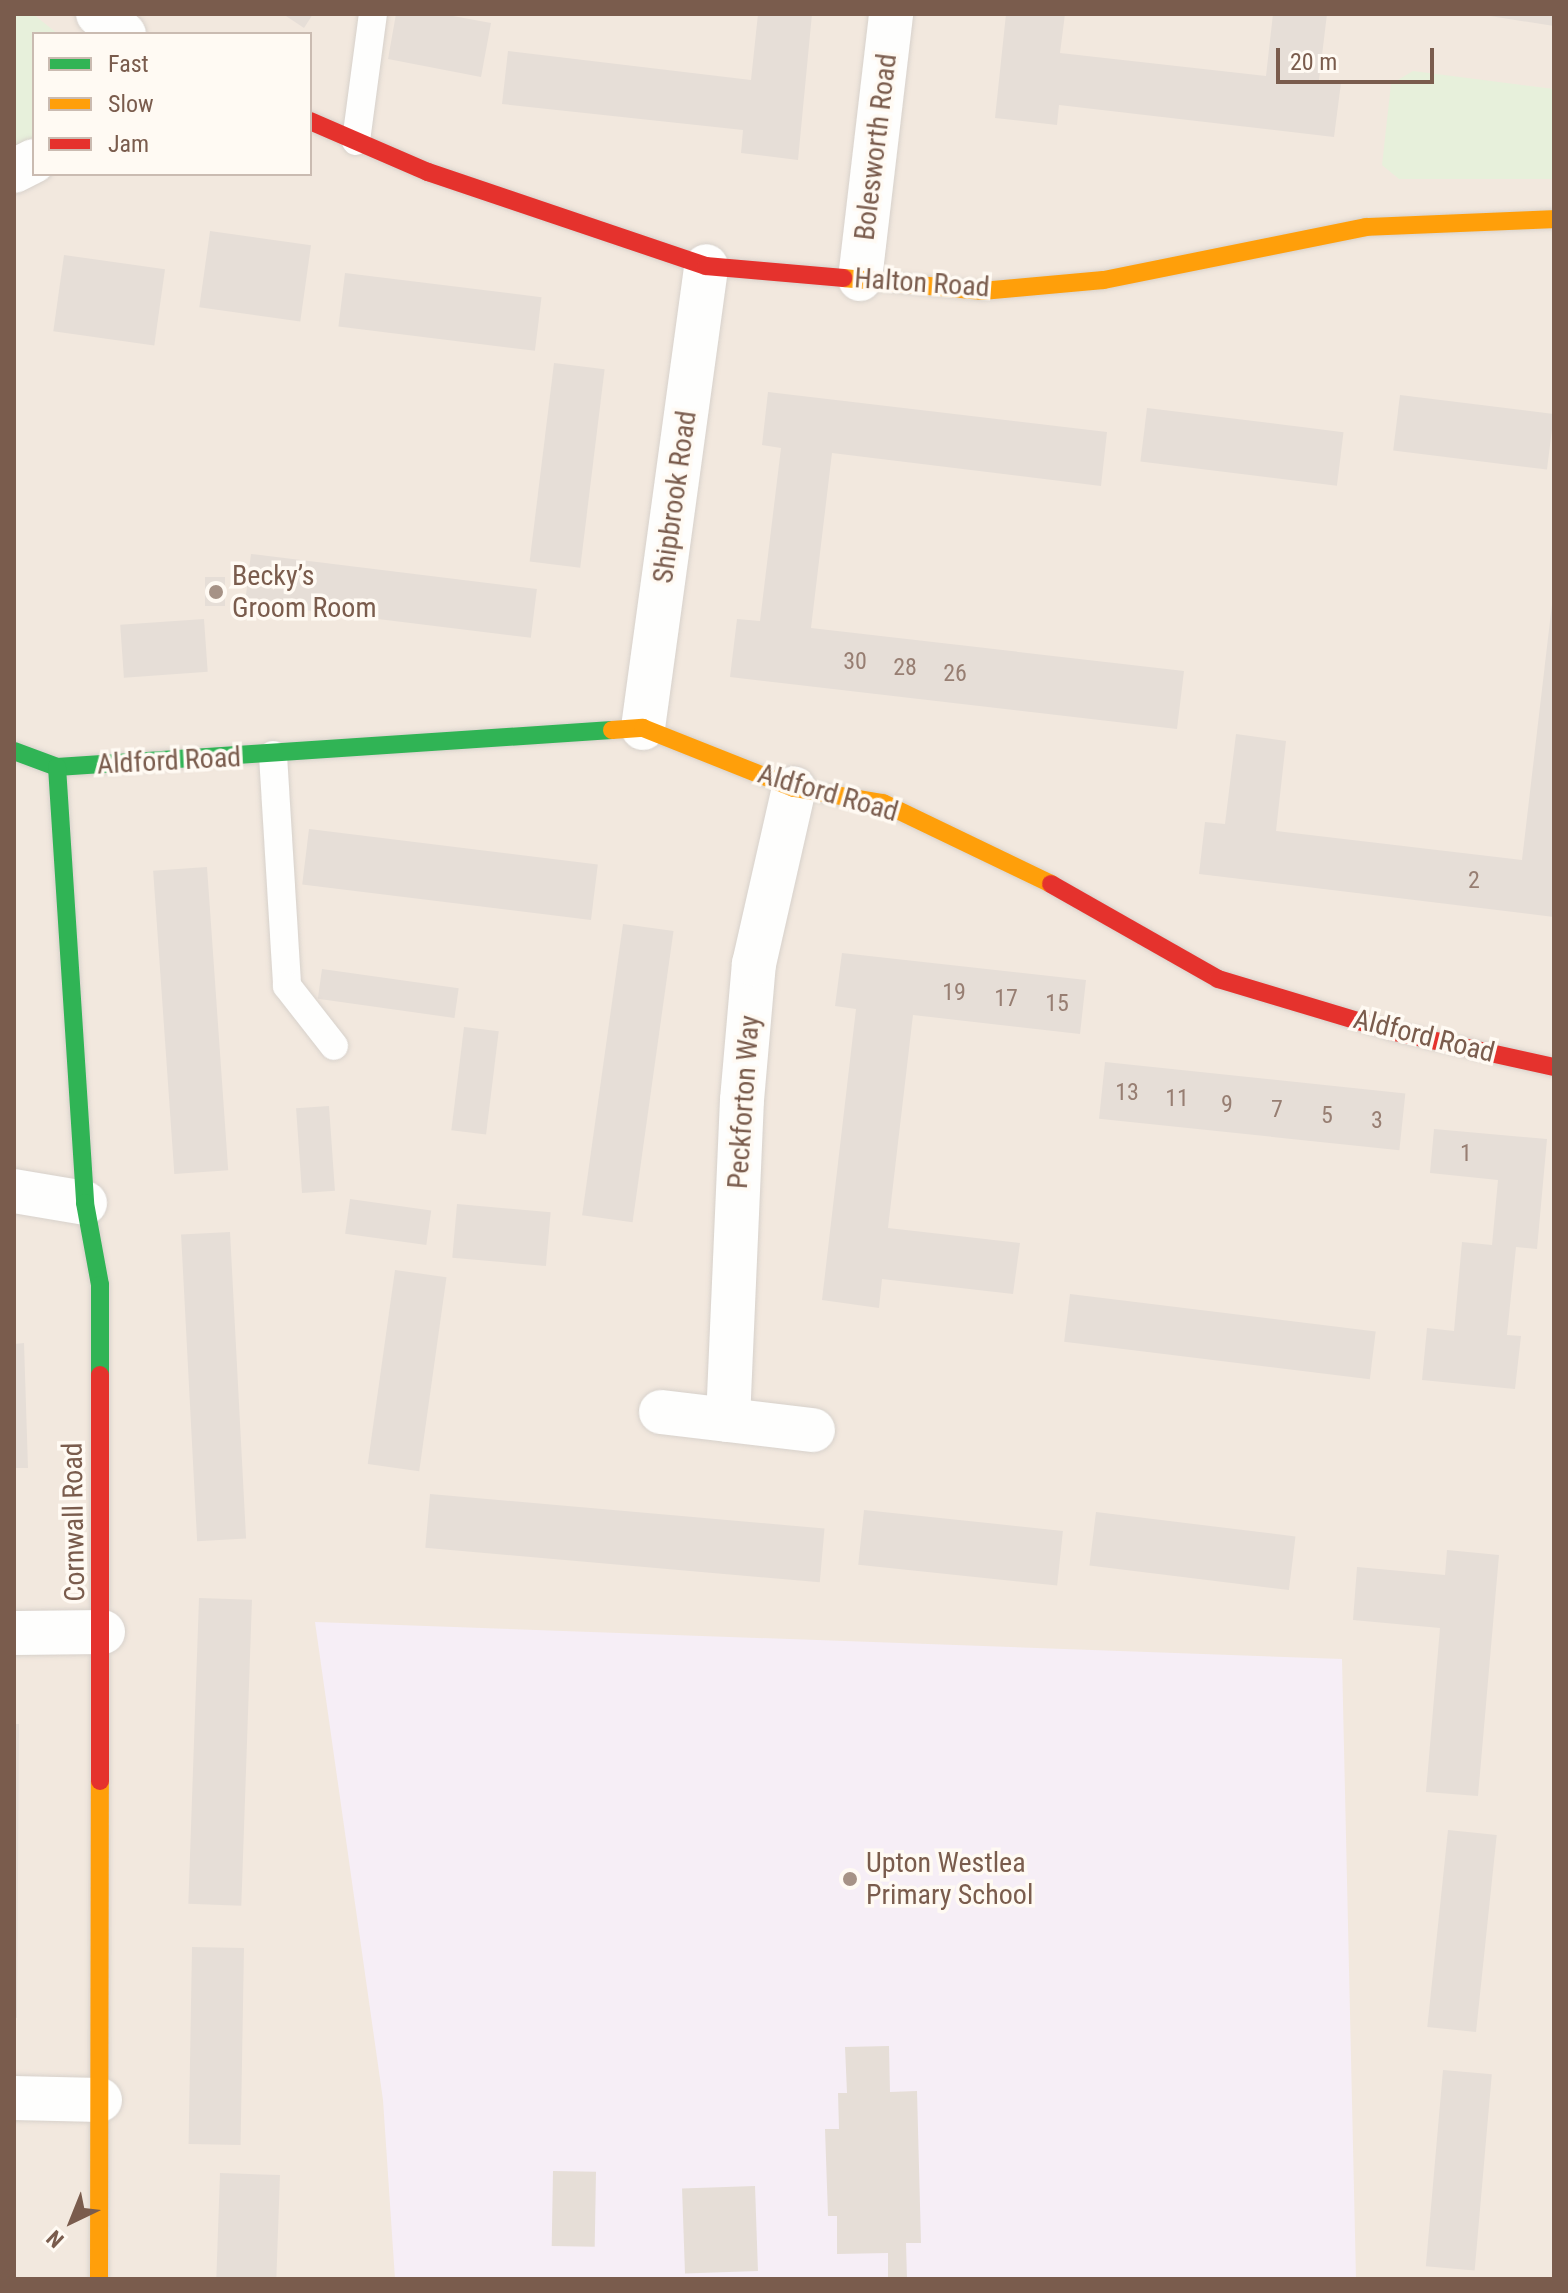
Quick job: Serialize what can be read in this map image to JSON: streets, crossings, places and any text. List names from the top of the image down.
{
  "streets": {
    "street": [
      "Bolesworth Road",
      "Halton Road",
      "Shipbrook Road",
      "Aldford Road",
      "Peckforton Way",
      "Cornwall Road"
    ]
  },
  "crossings": [
    ["Bolesworth Road", "Halton Road"],
    ["Halton Road", "Shipbrook Road"],
    ["Shipbrook Road", "Aldford Road"],
    ["Aldford Road", "Peckforton Way"],
    ["Aldford Road", "Cornwall Road"]
  ],
  "places": ["Becky’s Groom Room", "Upton Westlea Primary School"],
  "house_numbers": [
    "30",
    "28",
    "26",
    "2",
    "19",
    "17",
    "15",
    "13",
    "11",
    "9",
    "7",
    "5",
    "3",
    "1"
  ],
  "legend": ["Fast", "Slow", "Jam"],
  "scale_bar": "20 m",
  "north": "bottom left"
}
